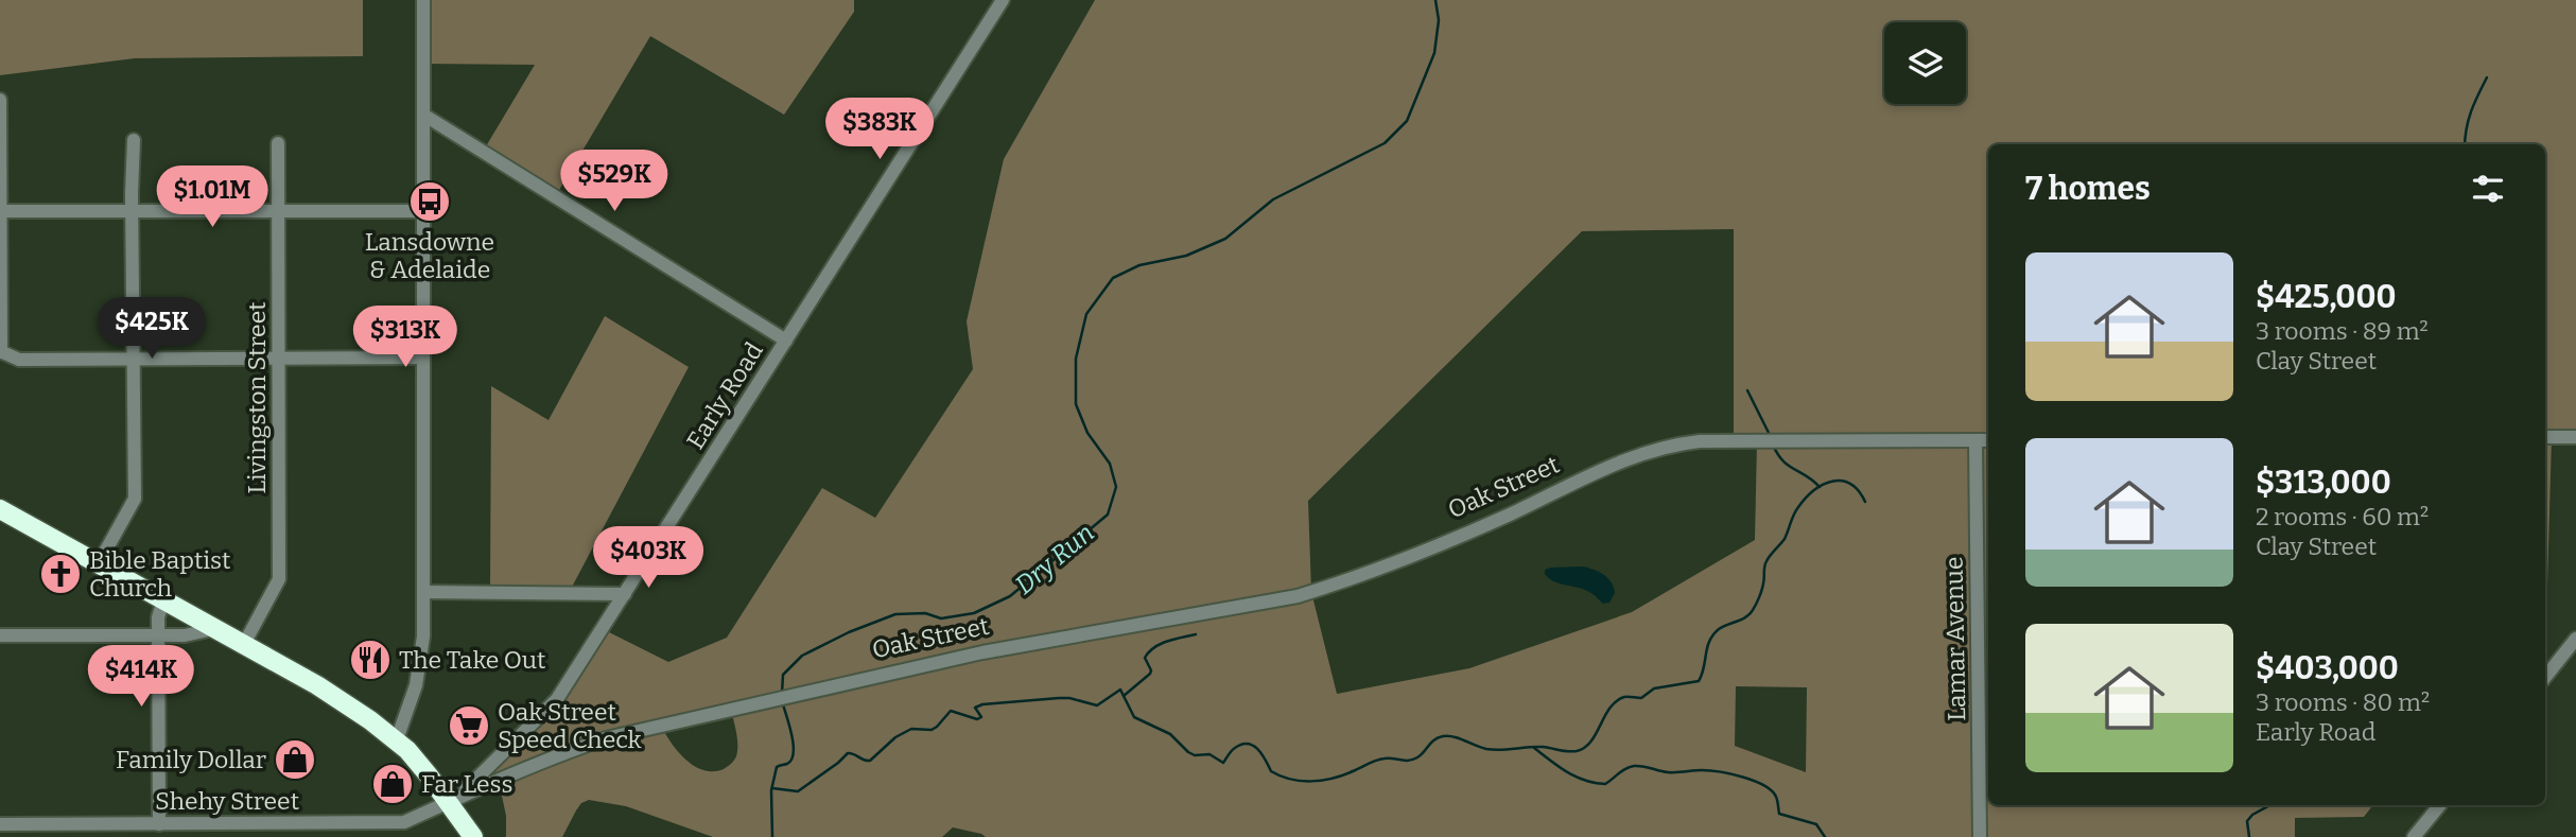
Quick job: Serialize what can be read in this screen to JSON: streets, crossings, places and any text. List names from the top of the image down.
{
  "streets": {
    "street": [
      "Early Road",
      "Livingston Street",
      "Oak Street",
      "Lamar Avenue",
      "Shehy Street"
    ]
  },
  "crossings": [
    ["Early Road", "Oak Street"],
    ["Early Road", "Shehy Street"],
    ["Oak Street", "Lamar Avenue"],
    ["Oak Street", "Shehy Street"]
  ],
  "water": ["Dry Run"],
  "places": {
    "bus stop": ["Lansdowne & Adelaide"],
    "church": ["Bible Baptist Church"],
    "restaurant": ["The Take Out"],
    "supermarket": ["Oak Street Speed Check"],
    "shop": ["Family Dollar", "Far Less"]
  },
  "page": {
    "price": [
      "$383K",
      "$529K",
      "$1.01M",
      "$425K",
      "$313K",
      "$403K",
      "$414K"
    ],
    "heading": "7 homes",
    "list": [
      {
        "name": "$425,000",
        "note": "3 rooms · 89 m² · Clay Street"
      },
      {
        "name": "$313,000",
        "note": "2 rooms · 60 m² · Clay Street"
      },
      {
        "name": "$403,000",
        "note": "3 rooms · 80 m² · Early Road"
      }
    ]
  }
}
